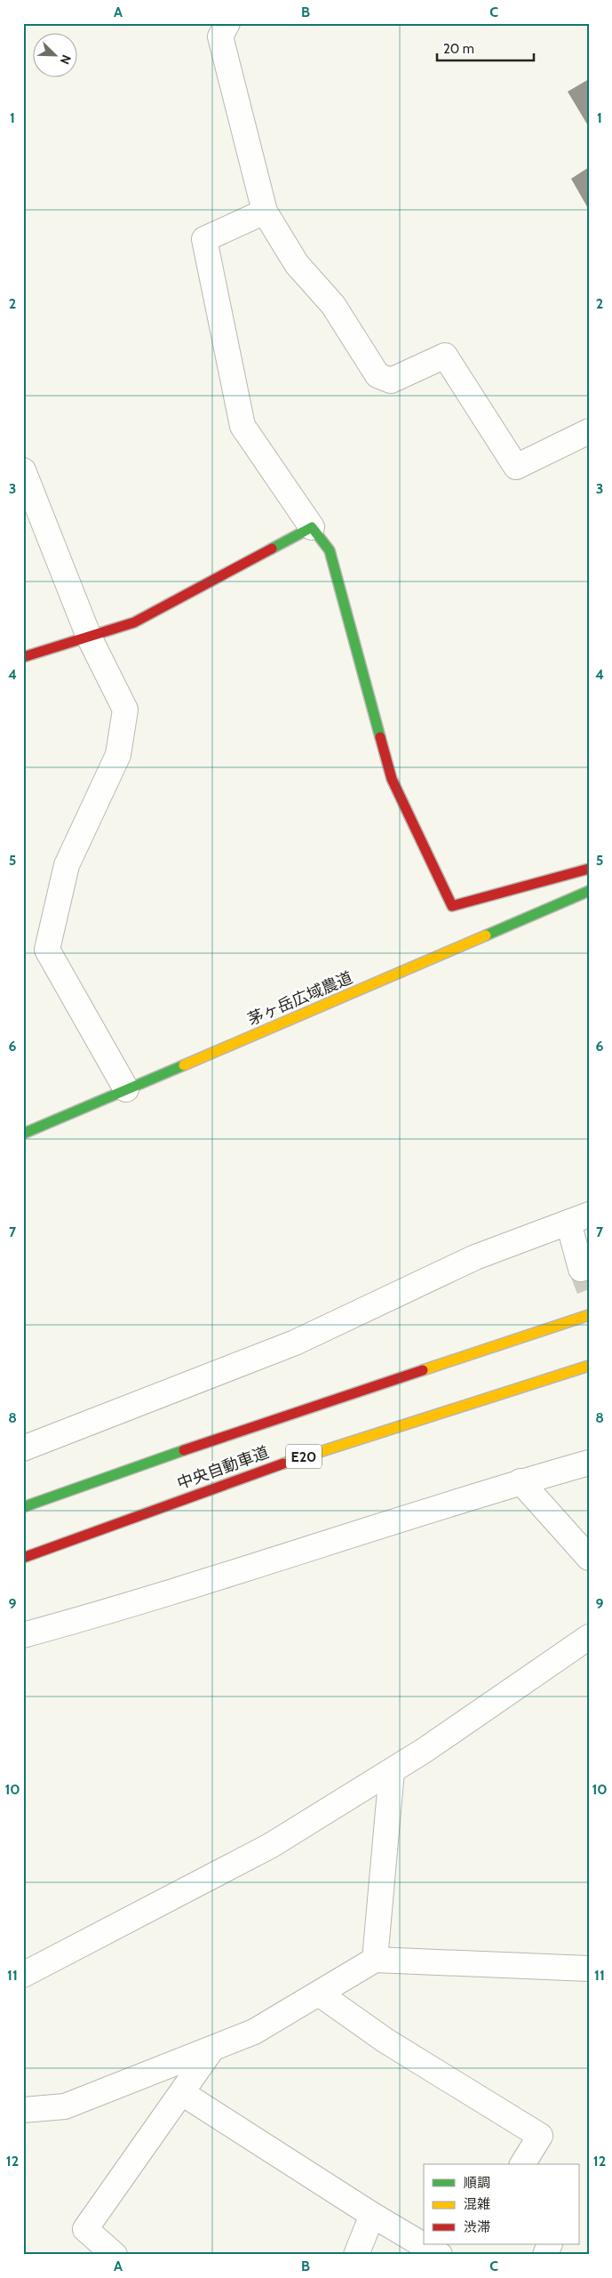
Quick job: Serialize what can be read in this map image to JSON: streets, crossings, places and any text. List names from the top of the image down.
{
  "streets": {
    "main road": ["茅ヶ岳広域農道", "E20", "中央自動車道"]
  },
  "legend": ["順調", "混雑", "渋滞"],
  "scale_bar": "20 m",
  "north": "bottom right",
  "grid": {
    "columns": ["A", "B", "C"],
    "rows": [
      "1",
      "2",
      "3",
      "4",
      "5",
      "6",
      "7",
      "8",
      "9",
      "10",
      "11",
      "12"
    ]
  }
}
